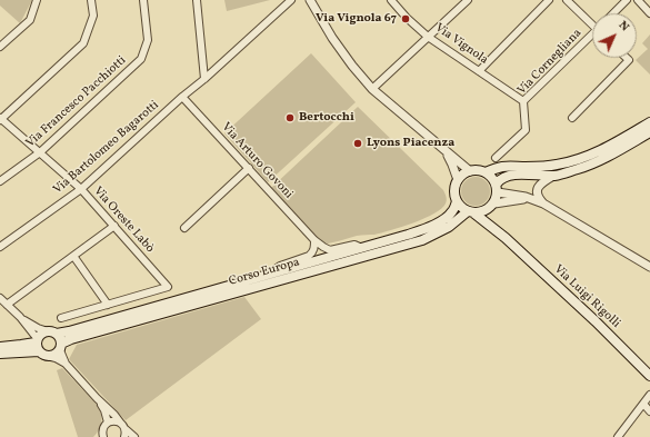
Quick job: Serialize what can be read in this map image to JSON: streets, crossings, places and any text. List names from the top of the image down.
{
  "streets": {
    "main road": ["Corso Europa", "Via Luigi Rigolli"],
    "street": [
      "Via Vignola",
      "Via Cornegliana",
      "Via Francesco Pacchiotti",
      "Via Bartolomeo Bagarotti",
      "Via Arturo Govoni",
      "Via Oreste Labò"
    ]
  },
  "crossings": [
    ["Via Vignola", "Via Cornegliana"],
    ["Via Francesco Pacchiotti", "Via Oreste Labò"],
    ["Via Bartolomeo Bagarotti", "Via Arturo Govoni"],
    ["Via Bartolomeo Bagarotti", "Via Oreste Labò"],
    ["Via Arturo Govoni", "Corso Europa"],
    ["Corso Europa", "Via Luigi Rigolli"]
  ],
  "places": ["Via Vignola 67", "Bertocchi", "Lyons Piacenza"],
  "north": "top right"
}
